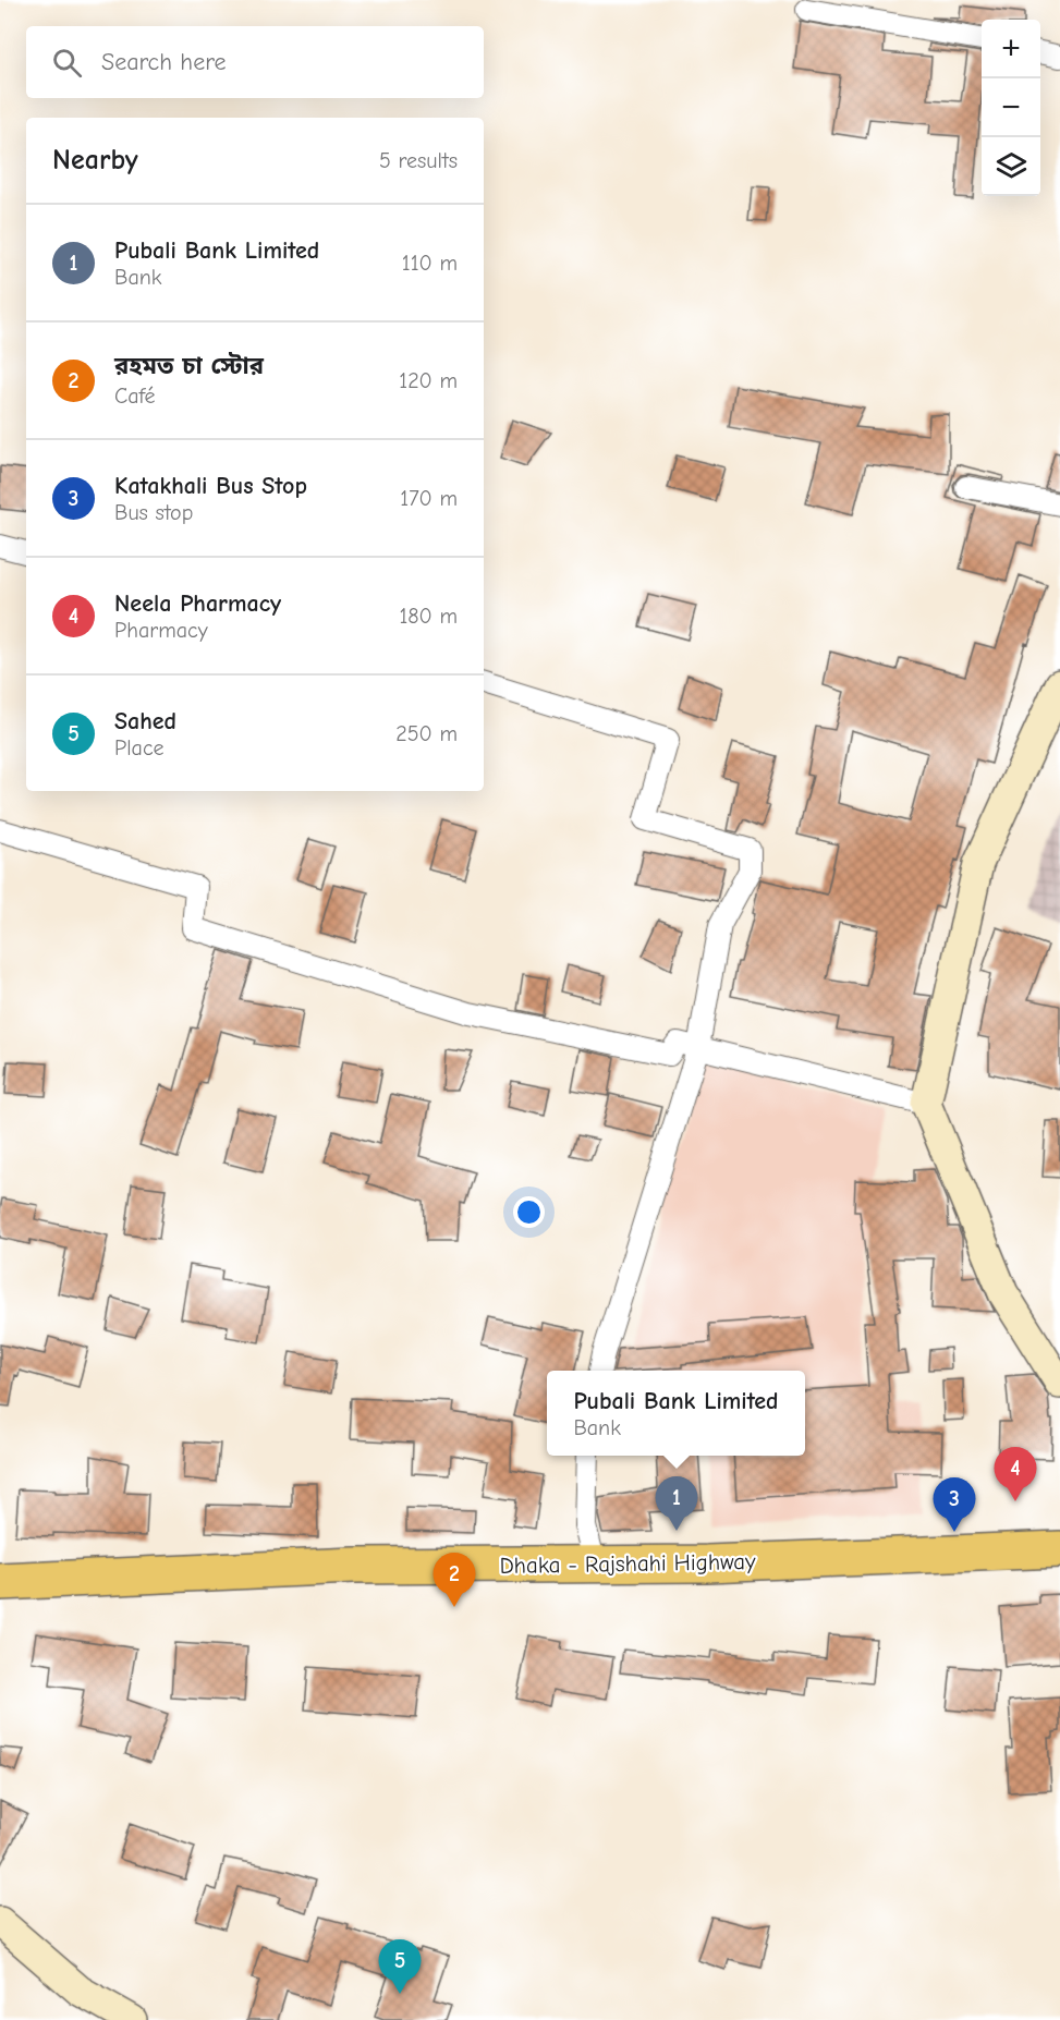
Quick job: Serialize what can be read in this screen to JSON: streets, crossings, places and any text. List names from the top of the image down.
{
  "streets": {
    "highway": ["Dhaka - Rajshahi Highway"]
  },
  "page": {
    "map_buttons": ["+", "−"],
    "search": "Search here",
    "heading": ["Nearby", "5 results"],
    "list": [
      {
        "mark": "1",
        "name": "Pubali Bank Limited",
        "note": "Bank",
        "value": "110 m"
      },
      {
        "mark": "2",
        "name": "রহমত চা স্টোর",
        "note": "Café",
        "value": "120 m"
      },
      {
        "mark": "3",
        "name": "Katakhali Bus Stop",
        "note": "Bus stop",
        "value": "170 m"
      },
      {
        "mark": "4",
        "name": "Neela Pharmacy",
        "note": "Pharmacy",
        "value": "180 m"
      },
      {
        "mark": "5",
        "name": "Sahed",
        "note": "Place",
        "value": "250 m"
      }
    ],
    "popup": ["Pubali Bank Limited", "Bank"],
    "pins": [
      "4",
      "1",
      "3",
      "2",
      "5"
    ]
  }
}
